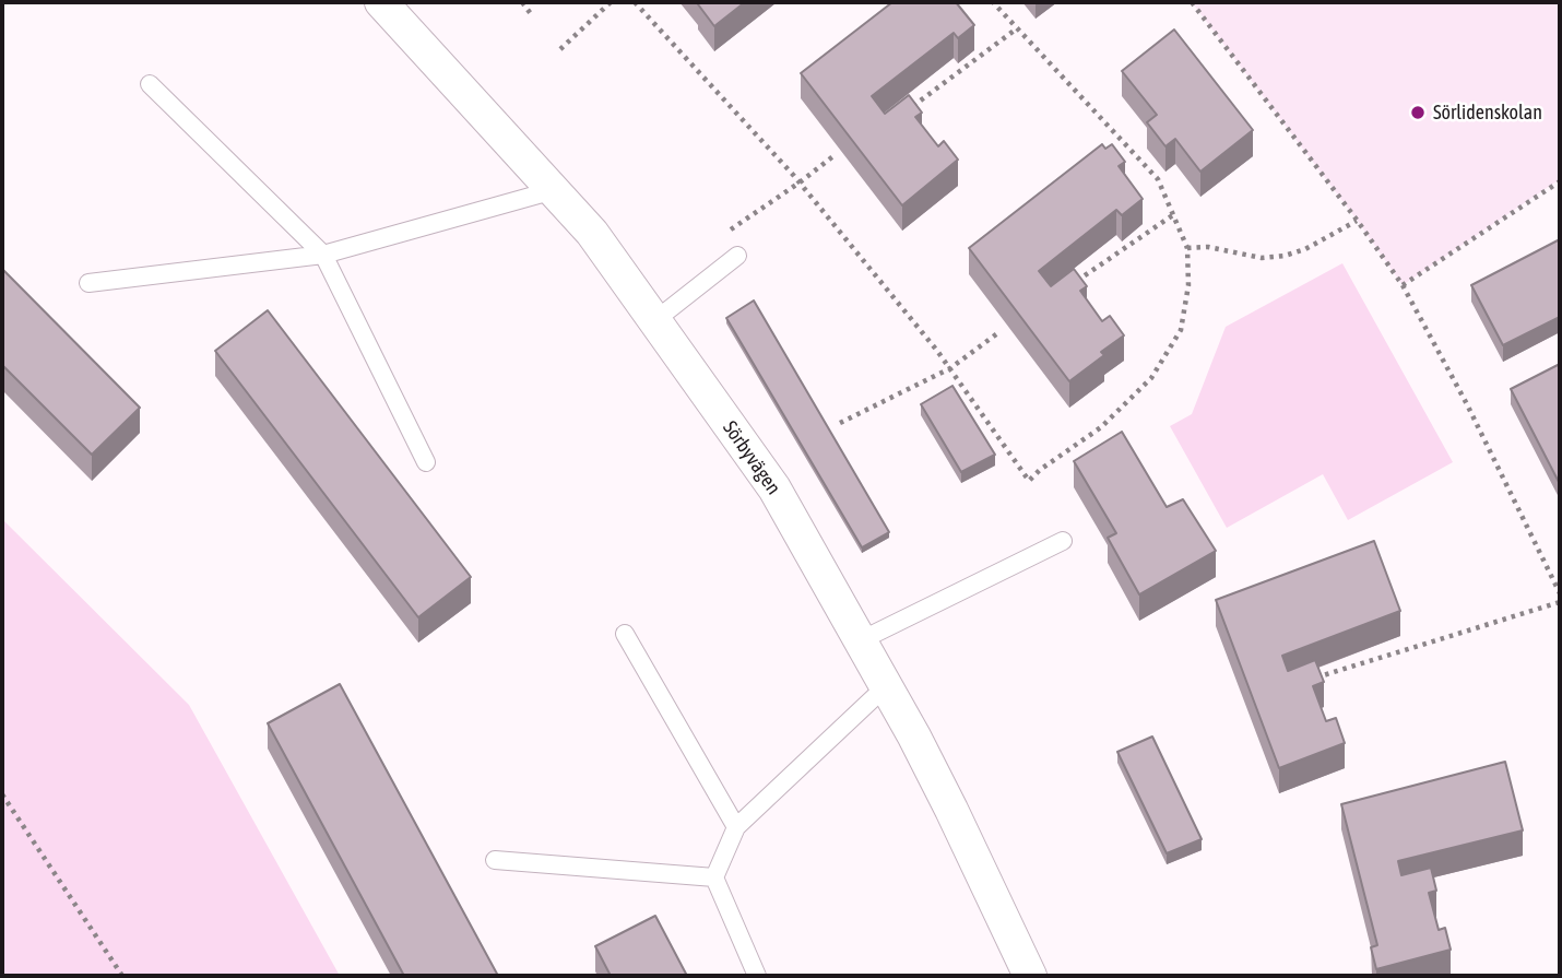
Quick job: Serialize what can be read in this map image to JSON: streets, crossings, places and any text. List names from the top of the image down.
{
  "streets": {
    "street": ["Sörbyvägen"]
  },
  "places": ["Sörlidenskolan"]
}
